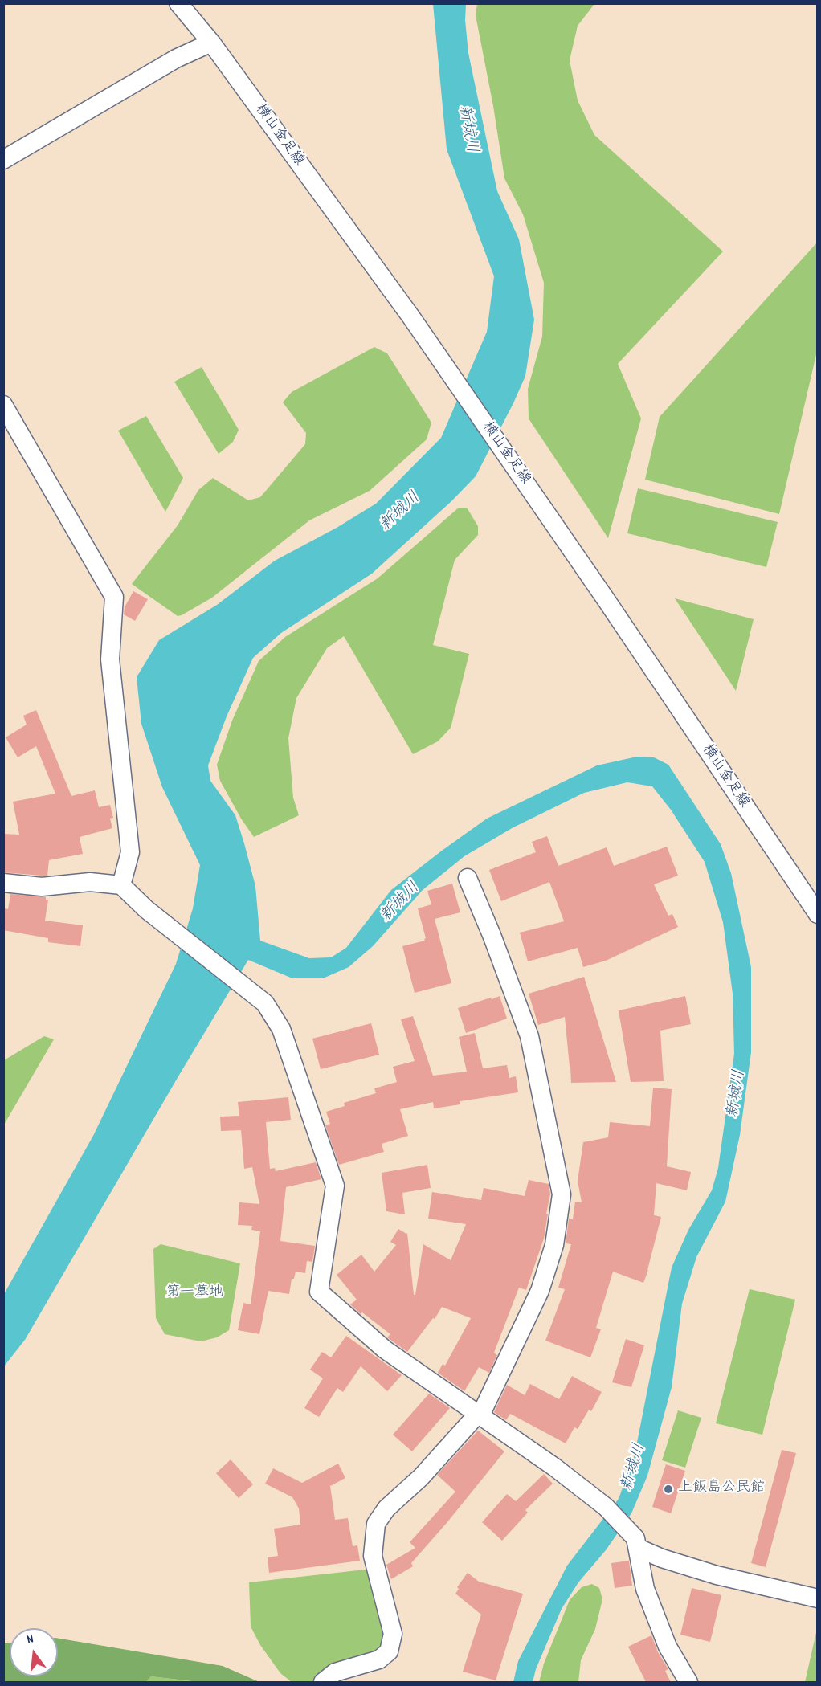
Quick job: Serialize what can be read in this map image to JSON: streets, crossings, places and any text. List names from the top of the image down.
{
  "streets": {
    "street": ["横山金足線"]
  },
  "water": ["新城川"],
  "parks": ["第一墓地"],
  "places": ["上飯島公民館"],
  "north": "top"
}
